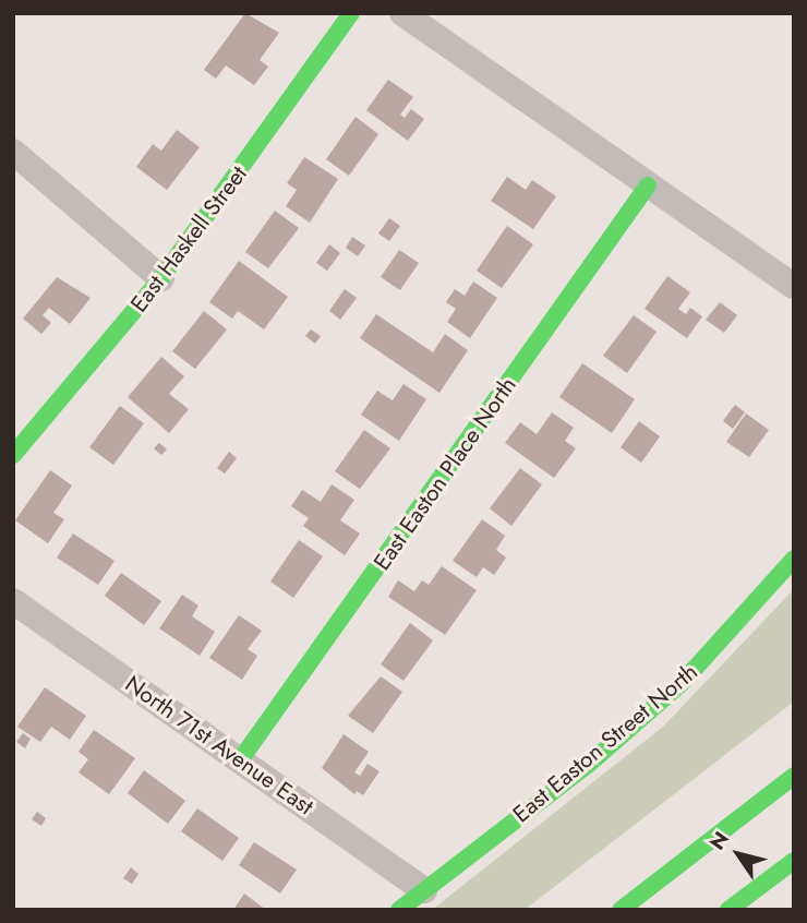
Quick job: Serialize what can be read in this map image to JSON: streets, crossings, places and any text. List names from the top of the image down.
{
  "streets": {
    "main road": ["East Haskell Street", "East Easton Place North", "East Easton Street North"],
    "street": ["North 71st Avenue East"]
  },
  "crossings": [
    ["East Easton Place North", "North 71st Avenue East"],
    ["East Easton Street North", "North 71st Avenue East"]
  ],
  "north": "top left"
}
